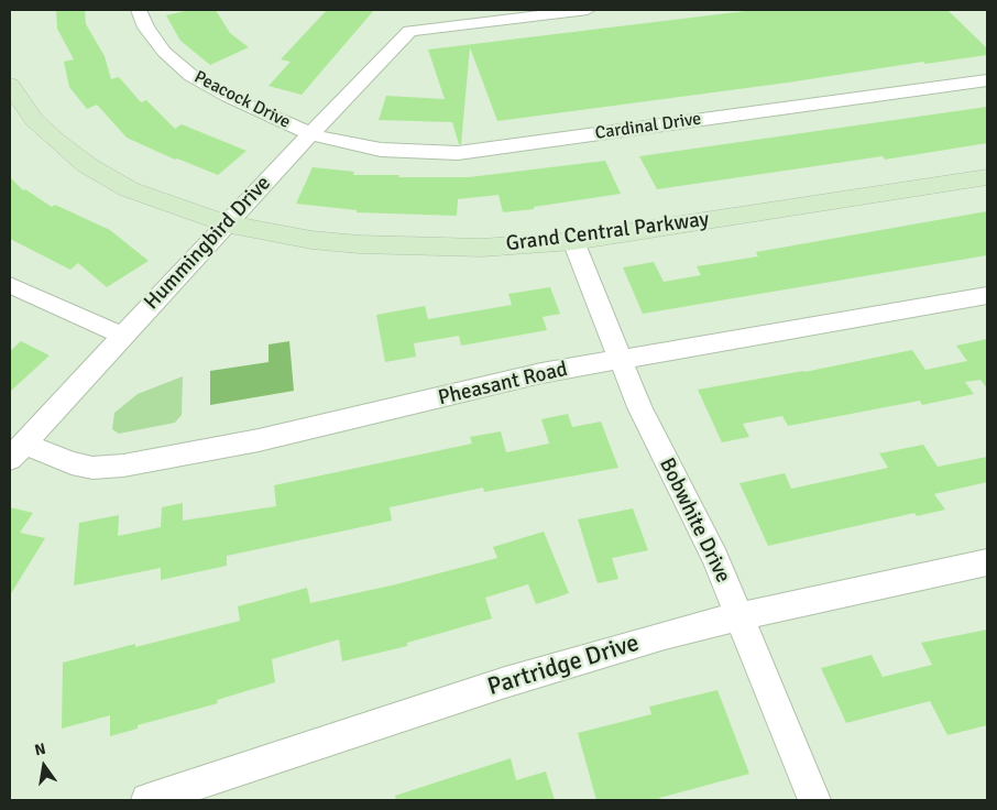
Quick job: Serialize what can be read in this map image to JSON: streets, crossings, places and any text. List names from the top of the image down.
{
  "streets": {
    "street": [
      "Peacock Drive",
      "Cardinal Drive",
      "Grand Central Parkway",
      "Hummingbird Drive",
      "Pheasant Road",
      "Bobwhite Drive",
      "Partridge Drive"
    ]
  },
  "crossings": [
    ["Peacock Drive", "Cardinal Drive"],
    ["Peacock Drive", "Hummingbird Drive"],
    ["Cardinal Drive", "Hummingbird Drive"],
    ["Grand Central Parkway", "Hummingbird Drive"],
    ["Grand Central Parkway", "Bobwhite Drive"],
    ["Hummingbird Drive", "Pheasant Road"],
    ["Pheasant Road", "Bobwhite Drive"],
    ["Bobwhite Drive", "Partridge Drive"]
  ],
  "north": "top"
}
